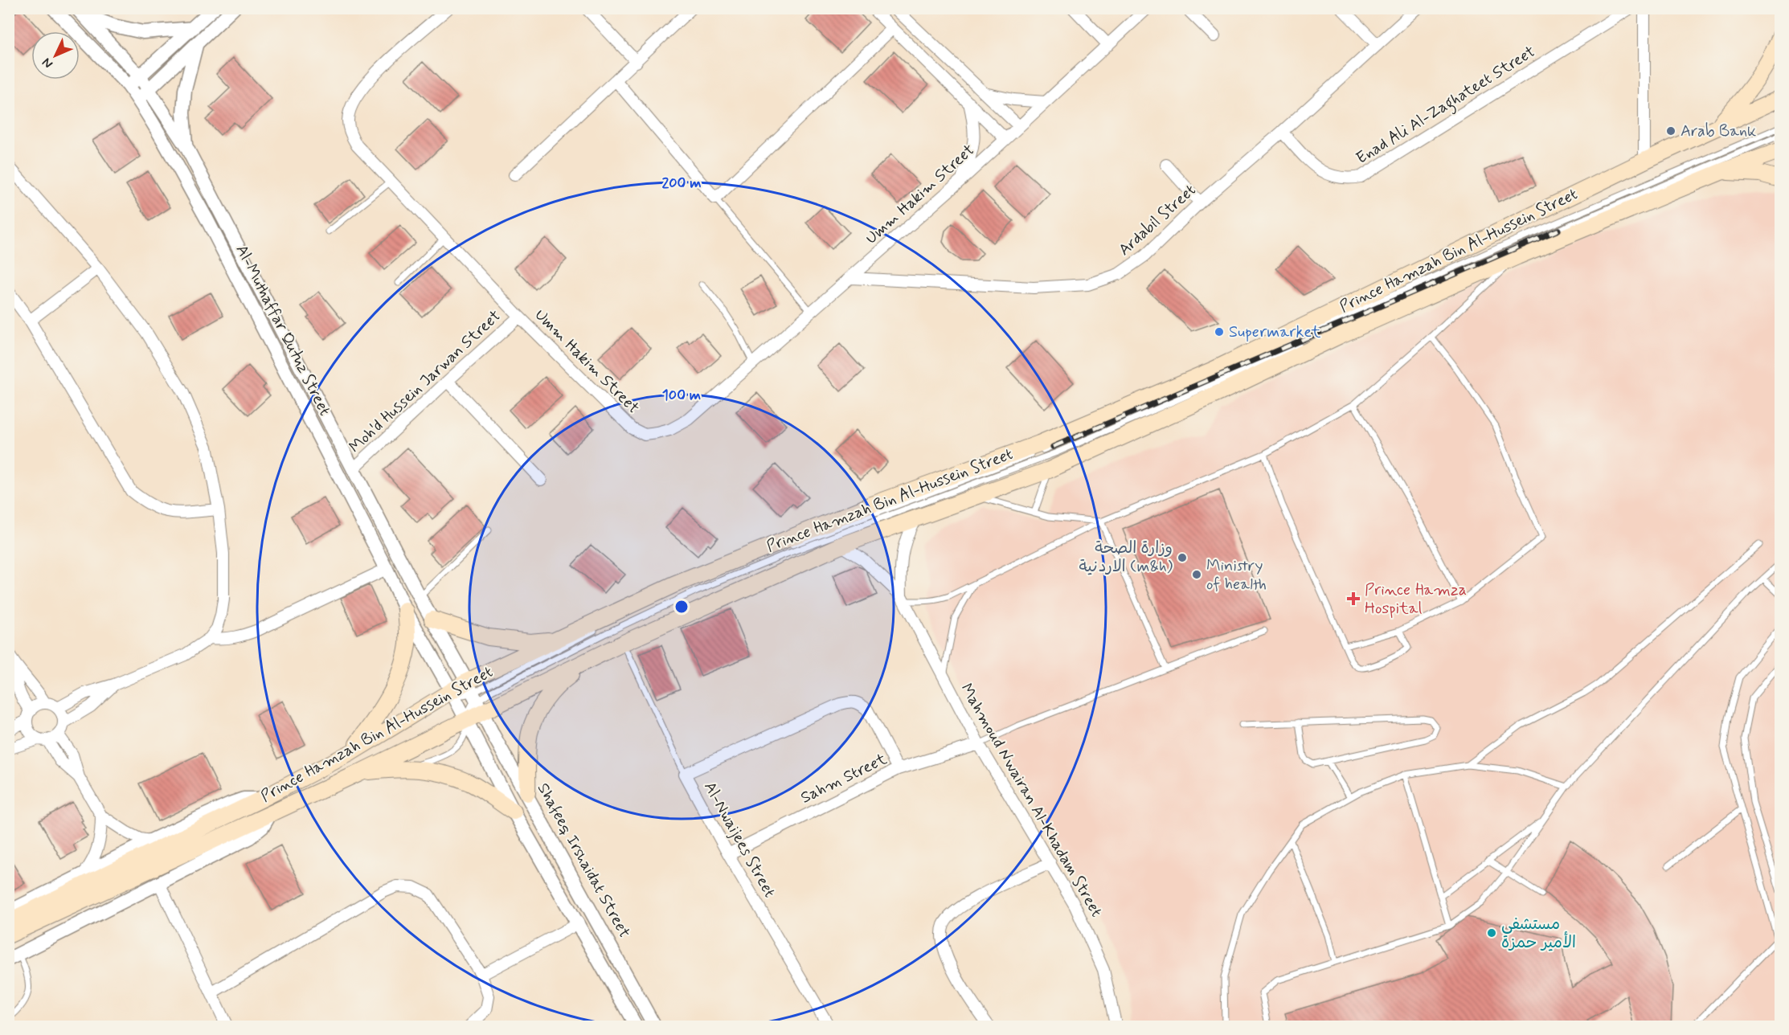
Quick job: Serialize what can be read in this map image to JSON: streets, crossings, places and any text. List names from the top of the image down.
{
  "streets": {
    "main road": ["Prince Hamzah Bin Al-Hussein Street"],
    "street": [
      "Enad Ali Al-Zaghateet Street",
      "Umm Hakim Street",
      "Ardabil Street",
      "Al-Muthaffar Qutuz Street",
      "Moh'd Hussein Jarwan Street",
      "Sahm Street",
      "Mahmoud Nwairan Al-Khadam Street",
      "Al-Nwaijees Street",
      "Shafeeq Irshaidat Street"
    ]
  },
  "crossings": [
    ["Enad Ali Al-Zaghateet Street", "Ardabil Street"],
    ["Umm Hakim Street", "Ardabil Street"],
    ["Umm Hakim Street", "Moh'd Hussein Jarwan Street"],
    ["Prince Hamzah Bin Al-Hussein Street", "Al-Muthaffar Qutuz Street"],
    ["Prince Hamzah Bin Al-Hussein Street", "Mahmoud Nwairan Al-Khadam Street"],
    ["Prince Hamzah Bin Al-Hussein Street", "Shafeeq Irshaidat Street"],
    ["Al-Muthaffar Qutuz Street", "Moh'd Hussein Jarwan Street"],
    ["Al-Muthaffar Qutuz Street", "Shafeeq Irshaidat Street"],
    ["Sahm Street", "Mahmoud Nwairan Al-Khadam Street"],
    ["Sahm Street", "Al-Nwaijees Street"]
  ],
  "places": {
    "other": [
      "Arab Bank",
      "Supermarket",
      "وزارة الصحة الاردنية (m&h)",
      "Ministry of health",
      "مستشفى الأمير حمزة"
    ],
    "health": ["Prince Hamza Hospital"]
  },
  "north": "bottom left",
  "rings": ["200 m", "100 m"]
}
